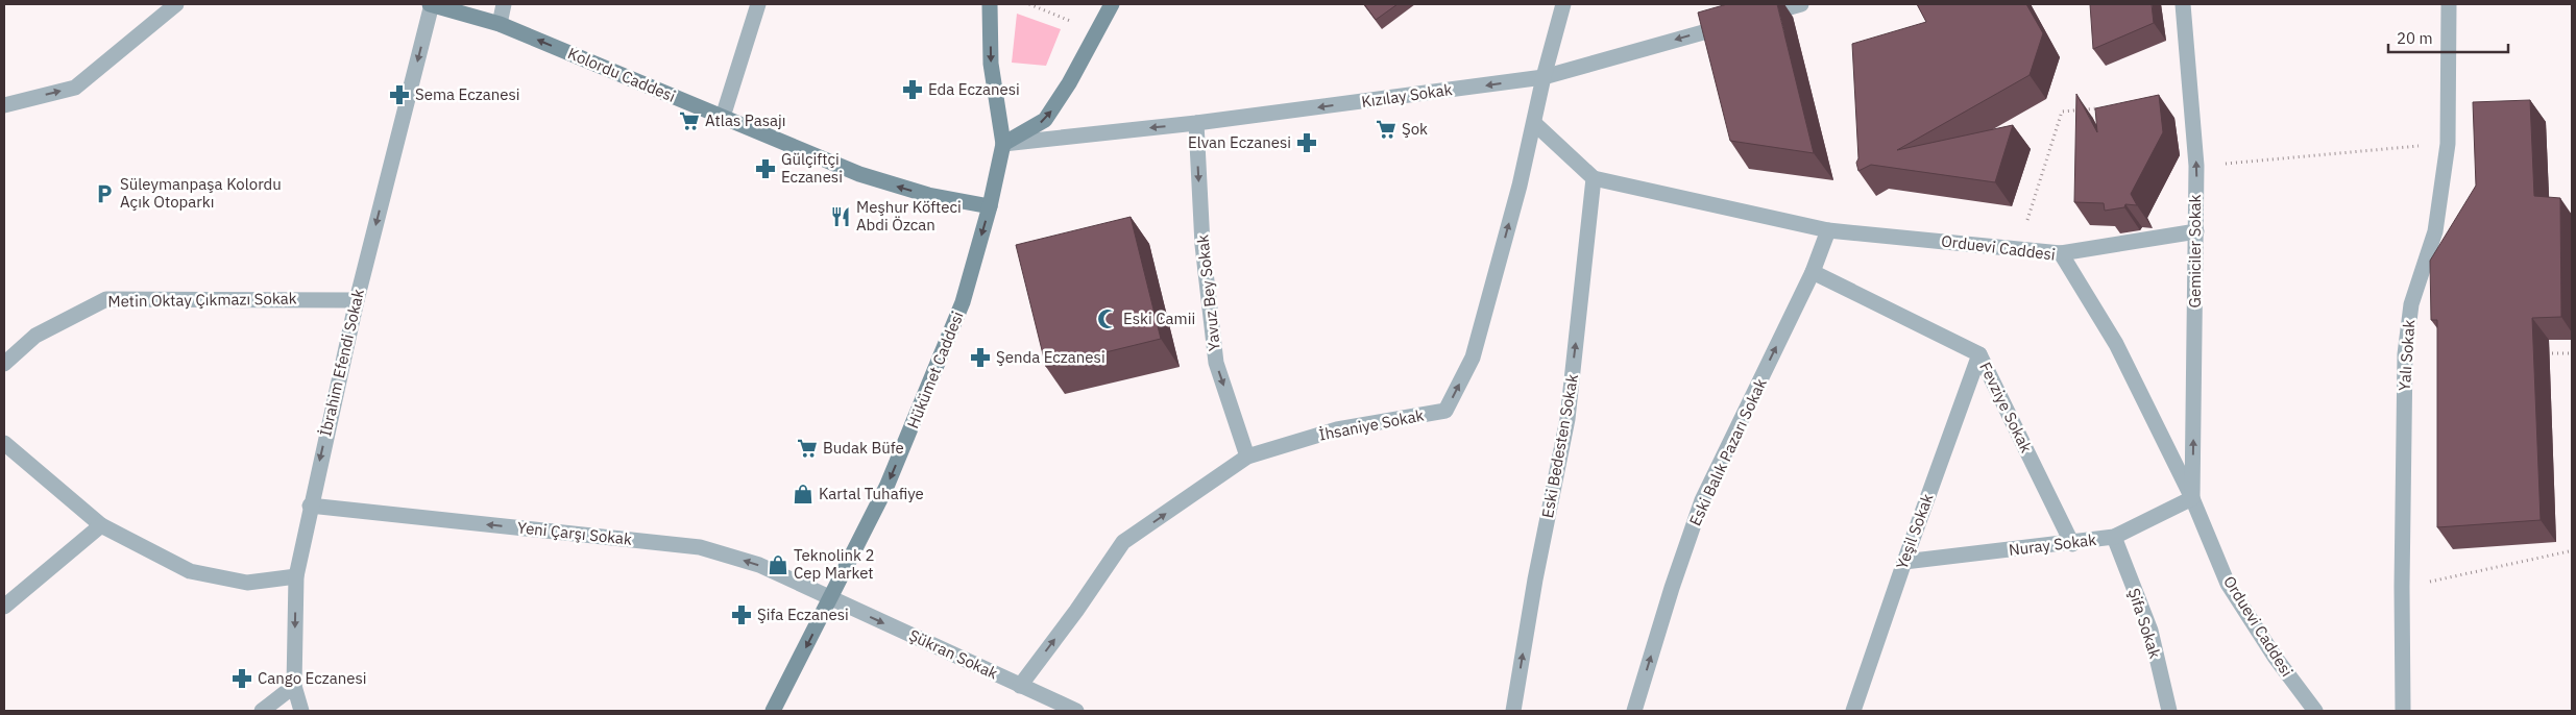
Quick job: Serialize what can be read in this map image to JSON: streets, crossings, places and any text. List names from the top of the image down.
{
  "streets": {
    "main road": ["Kolordu Caddesi", "Hükümet Caddesi"],
    "street": [
      "Kızılay Sokak",
      "Orduevi Caddesi",
      "Gemiciler Sokak",
      "Yavuz Bey Sokak",
      "Metin Oktay Çıkmazı Sokak",
      "Yalı Sokak",
      "İbrahim Efendi Sokak",
      "Fevziye Sokak",
      "İhsaniye Sokak",
      "Eski Bedesten Sokak",
      "Eski Balık Pazarı Sokak",
      "Yeşil Sokak",
      "Yeni Çarşı Sokak",
      "Nuray Sokak",
      "Şifa Sokak",
      "Şükran Sokak"
    ]
  },
  "crossings": [
    ["Kolordu Caddesi", "İbrahim Efendi Sokak"],
    ["Kolordu Caddesi", "Hükümet Caddesi"],
    ["Kızılay Sokak", "Yavuz Bey Sokak"],
    ["Kızılay Sokak", "Hükümet Caddesi"],
    ["Kızılay Sokak", "İhsaniye Sokak"],
    ["Orduevi Caddesi", "Gemiciler Sokak"],
    ["Orduevi Caddesi", "Eski Bedesten Sokak"],
    ["Orduevi Caddesi", "Eski Balık Pazarı Sokak"],
    ["Orduevi Caddesi", "Nuray Sokak"],
    ["Gemiciler Sokak", "Nuray Sokak"],
    ["Yavuz Bey Sokak", "İhsaniye Sokak"],
    ["Metin Oktay Çıkmazı Sokak", "İbrahim Efendi Sokak"],
    ["İbrahim Efendi Sokak", "Yeni Çarşı Sokak"],
    ["Hükümet Caddesi", "Yeni Çarşı Sokak"],
    ["Hükümet Caddesi", "Şükran Sokak"],
    ["Fevziye Sokak", "Eski Balık Pazarı Sokak"],
    ["Fevziye Sokak", "Yeşil Sokak"],
    ["Fevziye Sokak", "Nuray Sokak"],
    ["İhsaniye Sokak", "Şükran Sokak"],
    ["Yeşil Sokak", "Nuray Sokak"],
    ["Yeni Çarşı Sokak", "Şükran Sokak"],
    ["Nuray Sokak", "Şifa Sokak"]
  ],
  "one_way": [
    "Kolordu Caddesi",
    "Kızılay Sokak",
    "Gemiciler Sokak",
    "Yavuz Bey Sokak",
    "İbrahim Efendi Sokak",
    "Hükümet Caddesi",
    "İhsaniye Sokak",
    "Eski Bedesten Sokak",
    "Eski Balık Pazarı Sokak",
    "Yeni Çarşı Sokak",
    "Şükran Sokak"
  ],
  "places": {
    "pharmacy": [
      "Eda Eczanesi",
      "Sema Eczanesi",
      "Elvan Eczanesi",
      "Gülçiftçi Eczanesi",
      "Şenda Eczanesi",
      "Şifa Eczanesi",
      "Cango Eczanesi"
    ],
    "supermarket": ["Atlas Pasajı", "Şok", "Budak Büfe"],
    "parking": ["Süleymanpaşa Kolordu Açık Otoparkı"],
    "restaurant": ["Meşhur Köfteci Abdi Özcan"],
    "mosque": ["Eski Camii"],
    "shop": ["Kartal Tuhafiye", "Teknolink 2 Cep Market"]
  },
  "scale_bar": "20 m"
}
